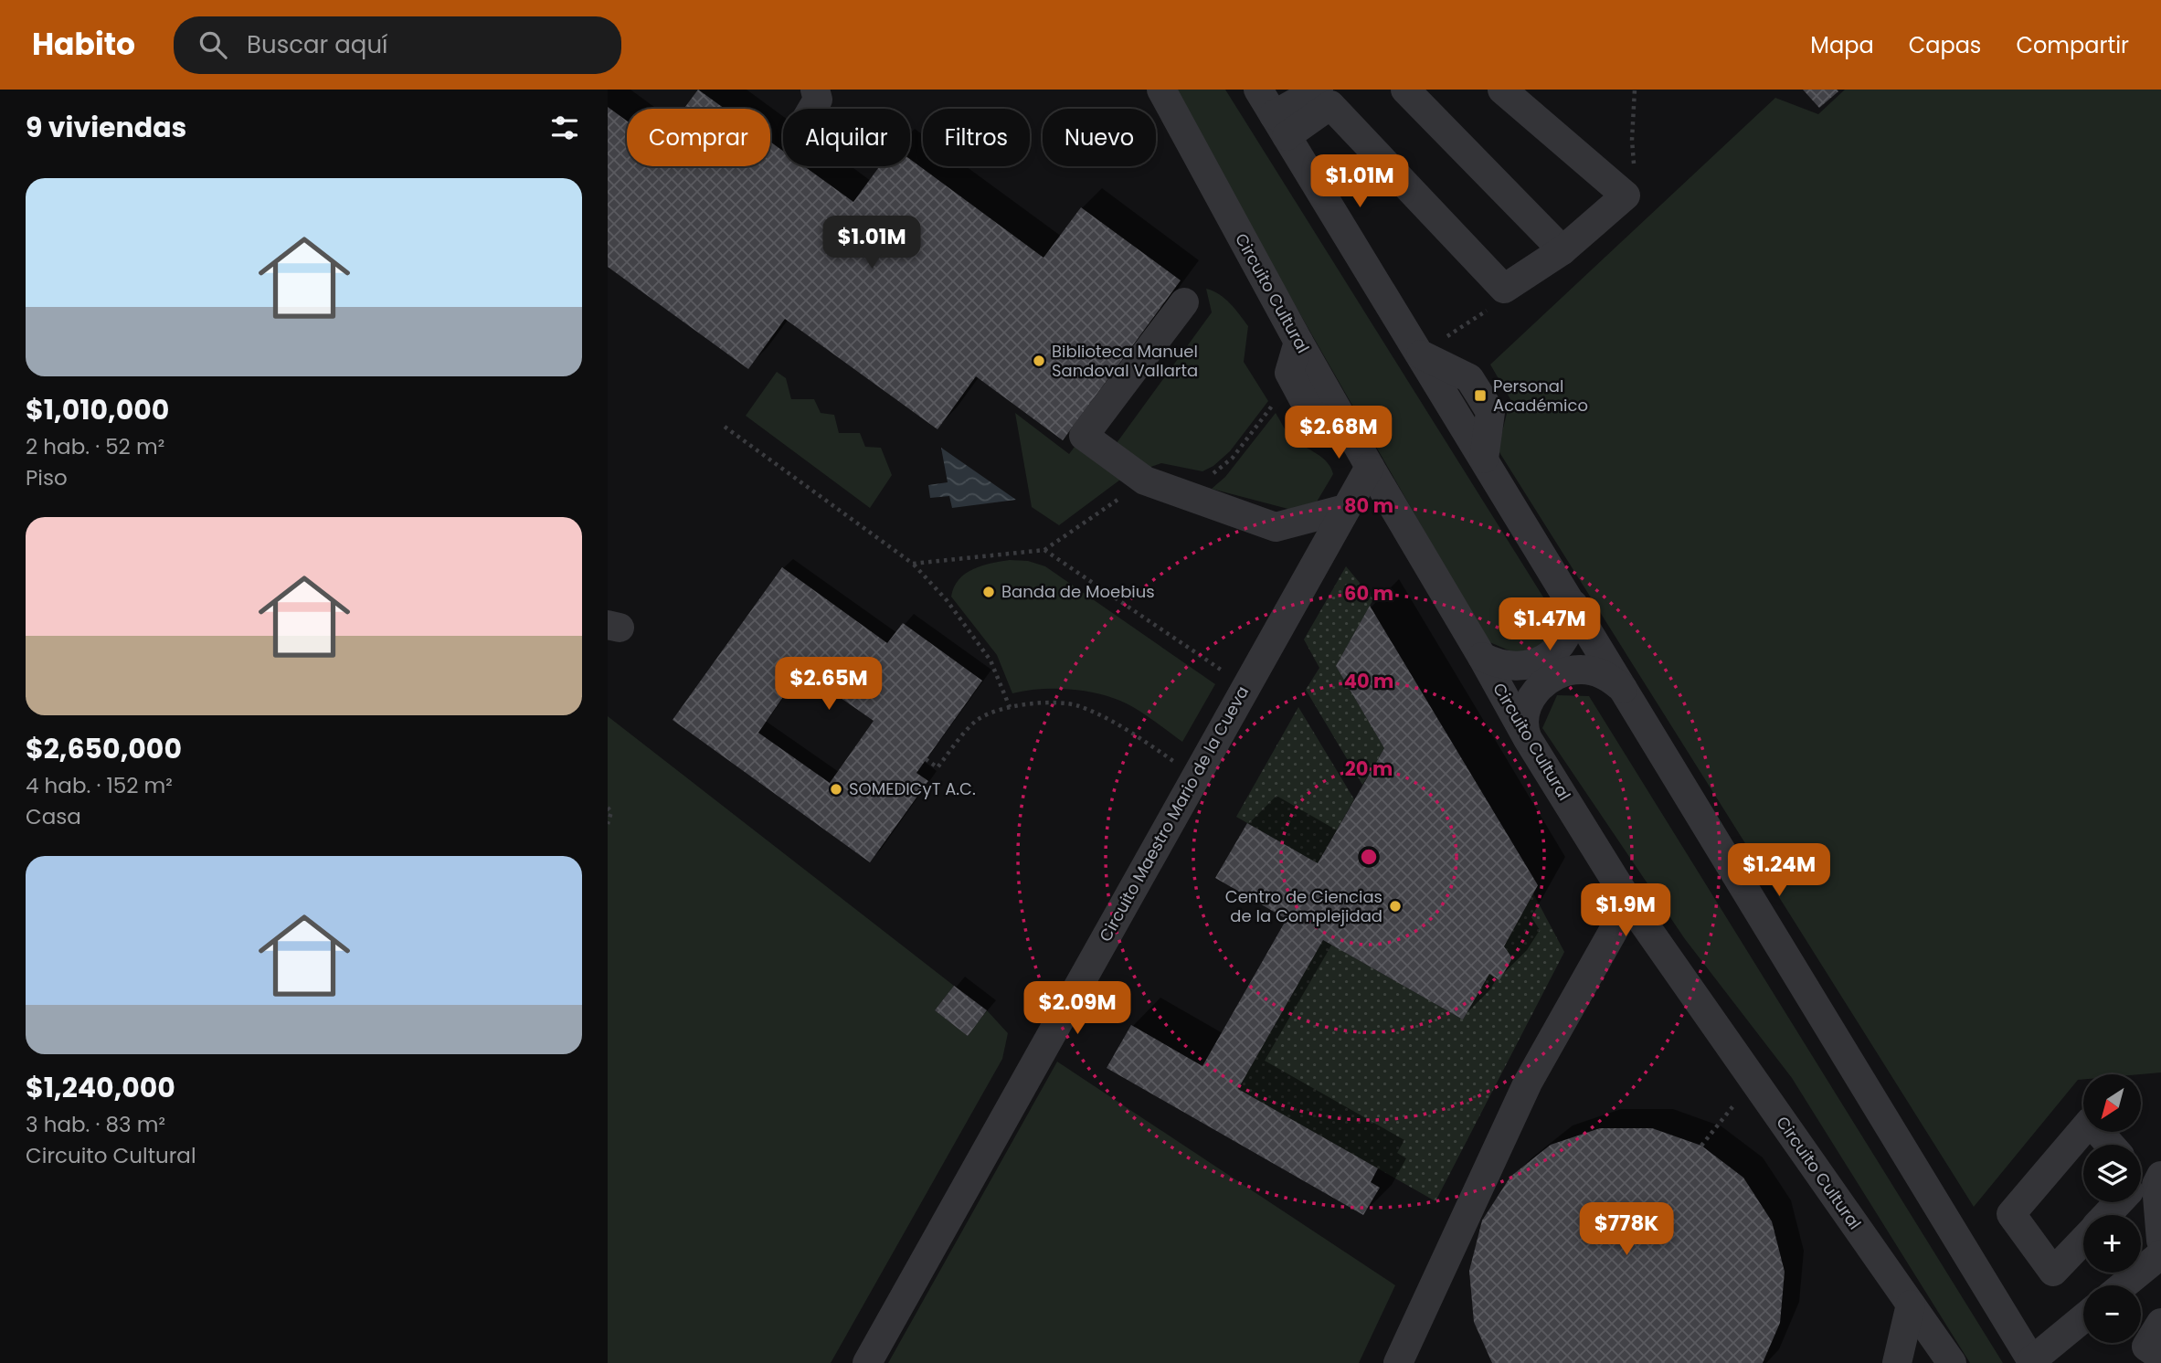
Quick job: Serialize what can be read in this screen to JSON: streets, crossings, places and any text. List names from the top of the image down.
{
  "streets": {
    "street": ["Circuito Cultural", "Circuito Maestro Mario de la Cueva"]
  },
  "crossings": [
    ["Circuito Cultural", "Circuito Maestro Mario de la Cueva"]
  ],
  "places": {
    "other": [
      "Biblioteca Manuel Sandoval Vallarta",
      "Banda de Moebius",
      "SOMEDICyT A.C.",
      "Centro de Ciencias de la Complejidad"
    ],
    "transit": ["Personal Académico"]
  },
  "north": "bottom left",
  "page": {
    "header": "Habito",
    "search": "Buscar aquí",
    "nav": ["Mapa", "Capas", "Compartir"],
    "heading": "9 viviendas",
    "chip": [
      "Comprar",
      "Alquilar",
      "Filtros",
      "Nuevo"
    ],
    "price": [
      "$1.01M",
      "$1.01M",
      "$2.68M",
      "$1.47M",
      "$2.65M",
      "$1.24M",
      "$1.9M",
      "$2.09M",
      "$778K"
    ],
    "list": [
      {
        "name": "$1,010,000",
        "note": "2 hab. · 52 m² · Piso"
      },
      {
        "name": "$2,650,000",
        "note": "4 hab. · 152 m² · Casa"
      },
      {
        "name": "$1,240,000",
        "note": "3 hab. · 83 m² · Circuito Cultural"
      }
    ],
    "map_buttons": ["+", "−"]
  },
  "rings": [
    "80 m",
    "60 m",
    "40 m",
    "20 m"
  ]
}
